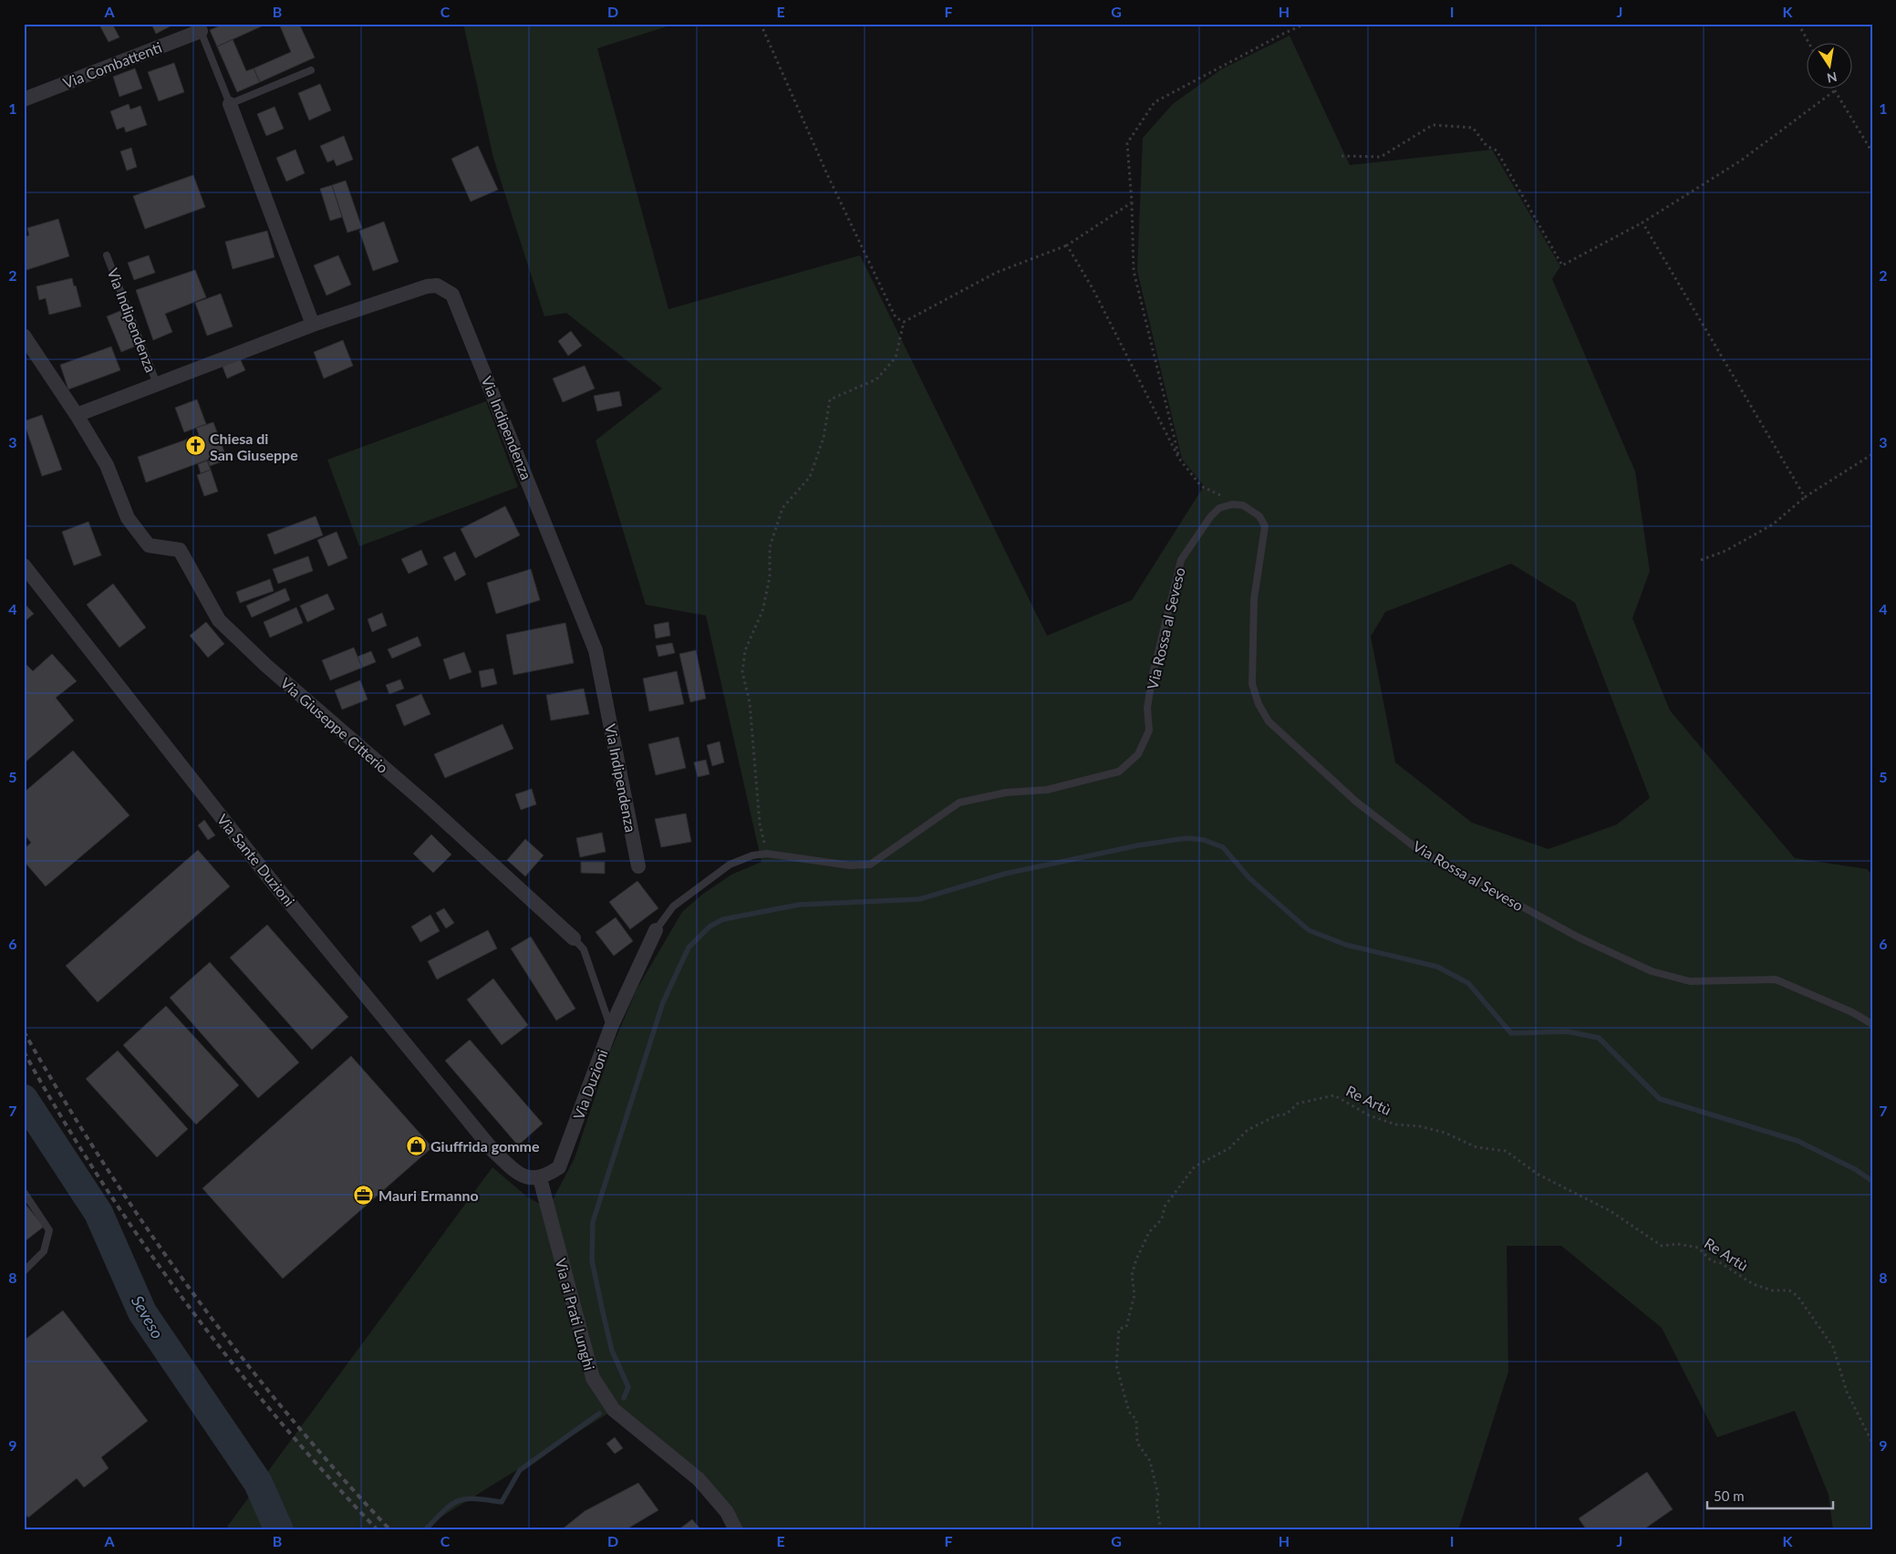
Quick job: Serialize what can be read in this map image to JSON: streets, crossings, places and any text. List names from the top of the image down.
{
  "streets": {
    "street": [
      "Via Combattenti",
      "Via Indipendenza",
      "Via Giuseppe Citterio",
      "Via Sante Duzioni",
      "Via Duzioni",
      "Via ai Prati Lunghi"
    ],
    "lane": ["Via Rossa al Seveso"],
    "path": ["Re Artù"]
  },
  "crossings": [
    ["Via Indipendenza", "Via Giuseppe Citterio"],
    ["Via Rossa al Seveso", "Via Duzioni"],
    ["Via Giuseppe Citterio", "Via Duzioni"],
    ["Via Sante Duzioni", "Via Duzioni"],
    ["Via Sante Duzioni", "Via ai Prati Lunghi"],
    ["Via Duzioni", "Via ai Prati Lunghi"]
  ],
  "water": ["Seveso"],
  "places": {
    "church": ["Chiesa di San Giuseppe"],
    "shop": ["Giuffrida gomme"],
    "office": ["Mauri Ermanno"]
  },
  "scale_bar": "50 m",
  "north": "bottom",
  "grid": {
    "columns": [
      "A",
      "B",
      "C",
      "D",
      "E",
      "F",
      "G",
      "H",
      "I",
      "J",
      "K"
    ],
    "rows": [
      "1",
      "2",
      "3",
      "4",
      "5",
      "6",
      "7",
      "8",
      "9"
    ]
  }
}
